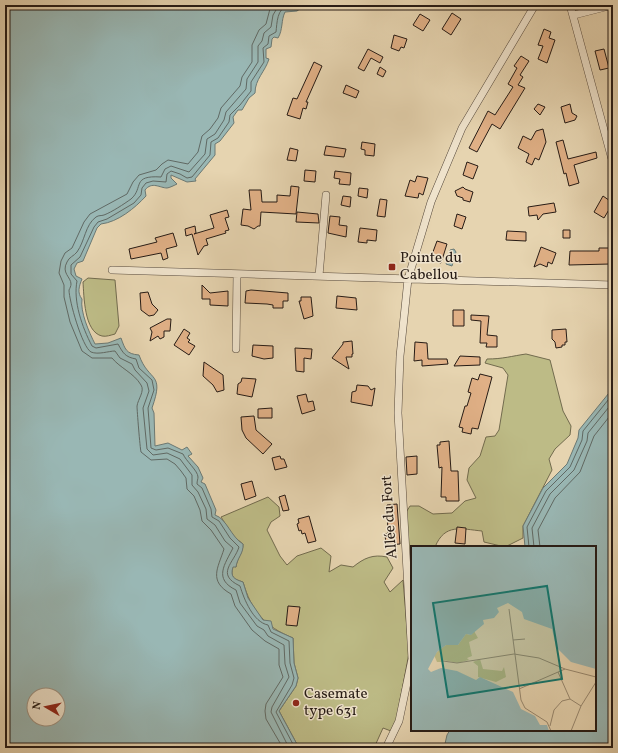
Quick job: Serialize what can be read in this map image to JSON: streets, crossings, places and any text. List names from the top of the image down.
{
  "streets": {
    "street": ["Allée du Fort"]
  },
  "places": {
    "transit": ["Pointe du Cabellou"],
    "other": ["Casemate type 631"]
  },
  "north": "left"
}
